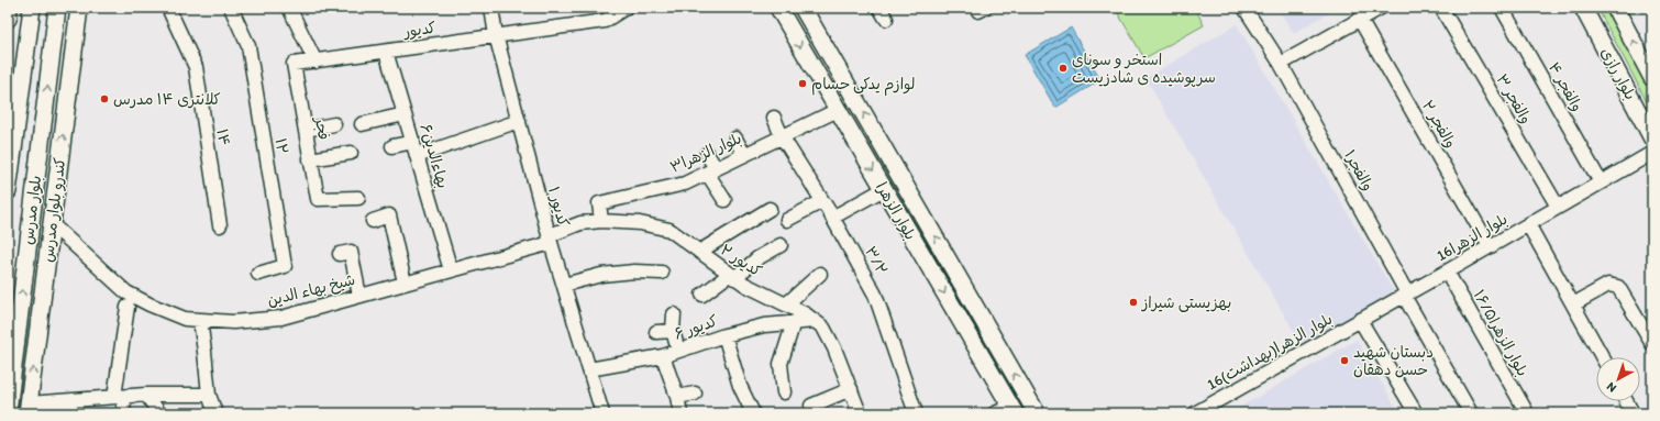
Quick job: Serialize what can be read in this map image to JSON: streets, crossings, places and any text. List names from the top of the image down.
{
  "streets": {
    "main road": [
      "بلوار رازی",
      "بلوار مدرس",
      "کندرو بلوار مدرس",
      "بلوار الزهرا"
    ],
    "street": [
      "کدیور",
      "والفجر ۴",
      "والفجر ۳",
      "والفجر ۲",
      "فجر",
      "۱۴",
      "۱۲",
      "بلوار الزهرا۳",
      "۶بهاءالدين",
      "والفجر۱",
      "کدیور ۱",
      "16بلوار الزهرا",
      "۲ کدیور",
      "۳/۲",
      "شیخ بهاء الدین",
      "کدیور ۶",
      "بلوار الزهرا۱۶/۵",
      "16بلوار الزهرا(بهداشت)"
    ]
  },
  "crossings": [
    ["کدیور", "فجر"],
    ["کدیور", "۶بهاءالدين"],
    ["کدیور", "کدیور ۱"],
    ["والفجر ۴", "16بلوار الزهرا"],
    ["والفجر ۳", "16بلوار الزهرا"],
    ["والفجر ۲", "16بلوار الزهرا"],
    ["بلوار الزهرا۳", "بلوار الزهرا"],
    ["بلوار الزهرا۳", "۲ کدیور"],
    ["بلوار الزهرا۳", "۳/۲"],
    ["۶بهاءالدين", "شیخ بهاء الدین"],
    ["والفجر۱", "16بلوار الزهرا"],
    ["کدیور ۱", "۲ کدیور"],
    ["کدیور ۱", "شیخ بهاء الدین"],
    ["کدیور ۱", "کدیور ۶"],
    ["کندرو بلوار مدرس", "شیخ بهاء الدین"],
    ["16بلوار الزهرا", "بلوار الزهرا۱۶/۵"],
    ["16بلوار الزهرا", "16بلوار الزهرا(بهداشت)"],
    ["۲ کدیور", "شیخ بهاء الدین"],
    ["۲ کدیور", "کدیور ۶"]
  ],
  "one_way": ["کندرو بلوار مدرس"],
  "places": [
    "استخر و سونای سرپوشیده ی شادزیست",
    "لوازم یدکی حسام",
    "کلانتری ۱۴ مدرس",
    "بهزیستی شیراز",
    "دبستان شهید حسن دهقان"
  ],
  "north": "bottom left"
}
